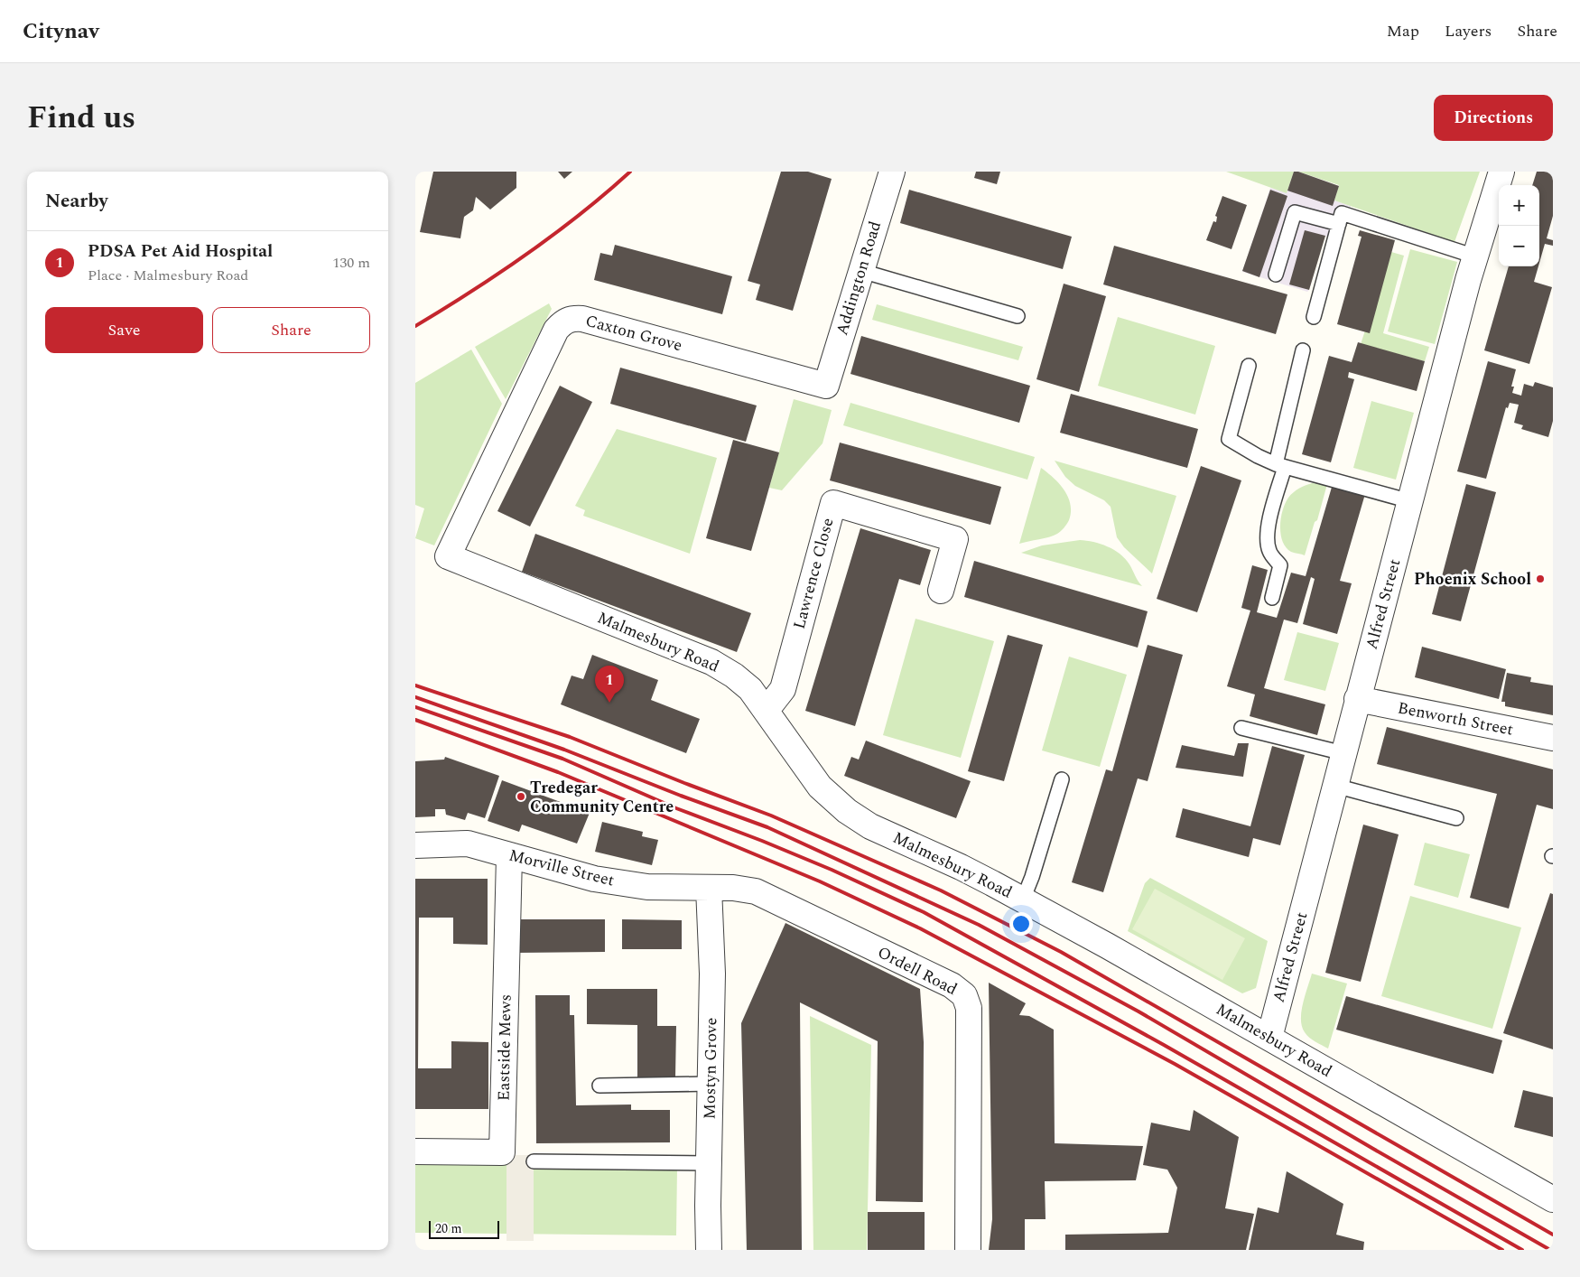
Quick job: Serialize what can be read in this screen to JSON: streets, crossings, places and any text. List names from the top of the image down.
{
  "streets": {
    "street": [
      "Addington Road",
      "Caxton Grove",
      "Lawrence Close",
      "Alfred Street",
      "Malmesbury Road",
      "Benworth Street",
      "Morville Street",
      "Ordell Road",
      "Eastside Mews",
      "Mostyn Grove"
    ]
  },
  "crossings": [
    ["Addington Road", "Caxton Grove"],
    ["Caxton Grove", "Malmesbury Road"],
    ["Lawrence Close", "Malmesbury Road"],
    ["Alfred Street", "Malmesbury Road"],
    ["Alfred Street", "Benworth Street"],
    ["Morville Street", "Ordell Road"],
    ["Morville Street", "Eastside Mews"],
    ["Morville Street", "Mostyn Grove"],
    ["Ordell Road", "Mostyn Grove"]
  ],
  "places": ["Phoenix School", "Tredegar Community Centre"],
  "scale_bar": "20 m",
  "page": {
    "header": "Citynav",
    "nav": ["Map", "Layers", "Share"],
    "title": "Find us",
    "buttons": [
      "Directions",
      ["Save", "Share"]
    ],
    "heading": "Nearby",
    "map_buttons": ["+", "−"],
    "list": [
      {
        "mark": "1",
        "name": "PDSA Pet Aid Hospital",
        "note": "Place · Malmesbury Road",
        "value": "130 m"
      }
    ],
    "pins": "1",
    "scale": "20 m"
  }
}
